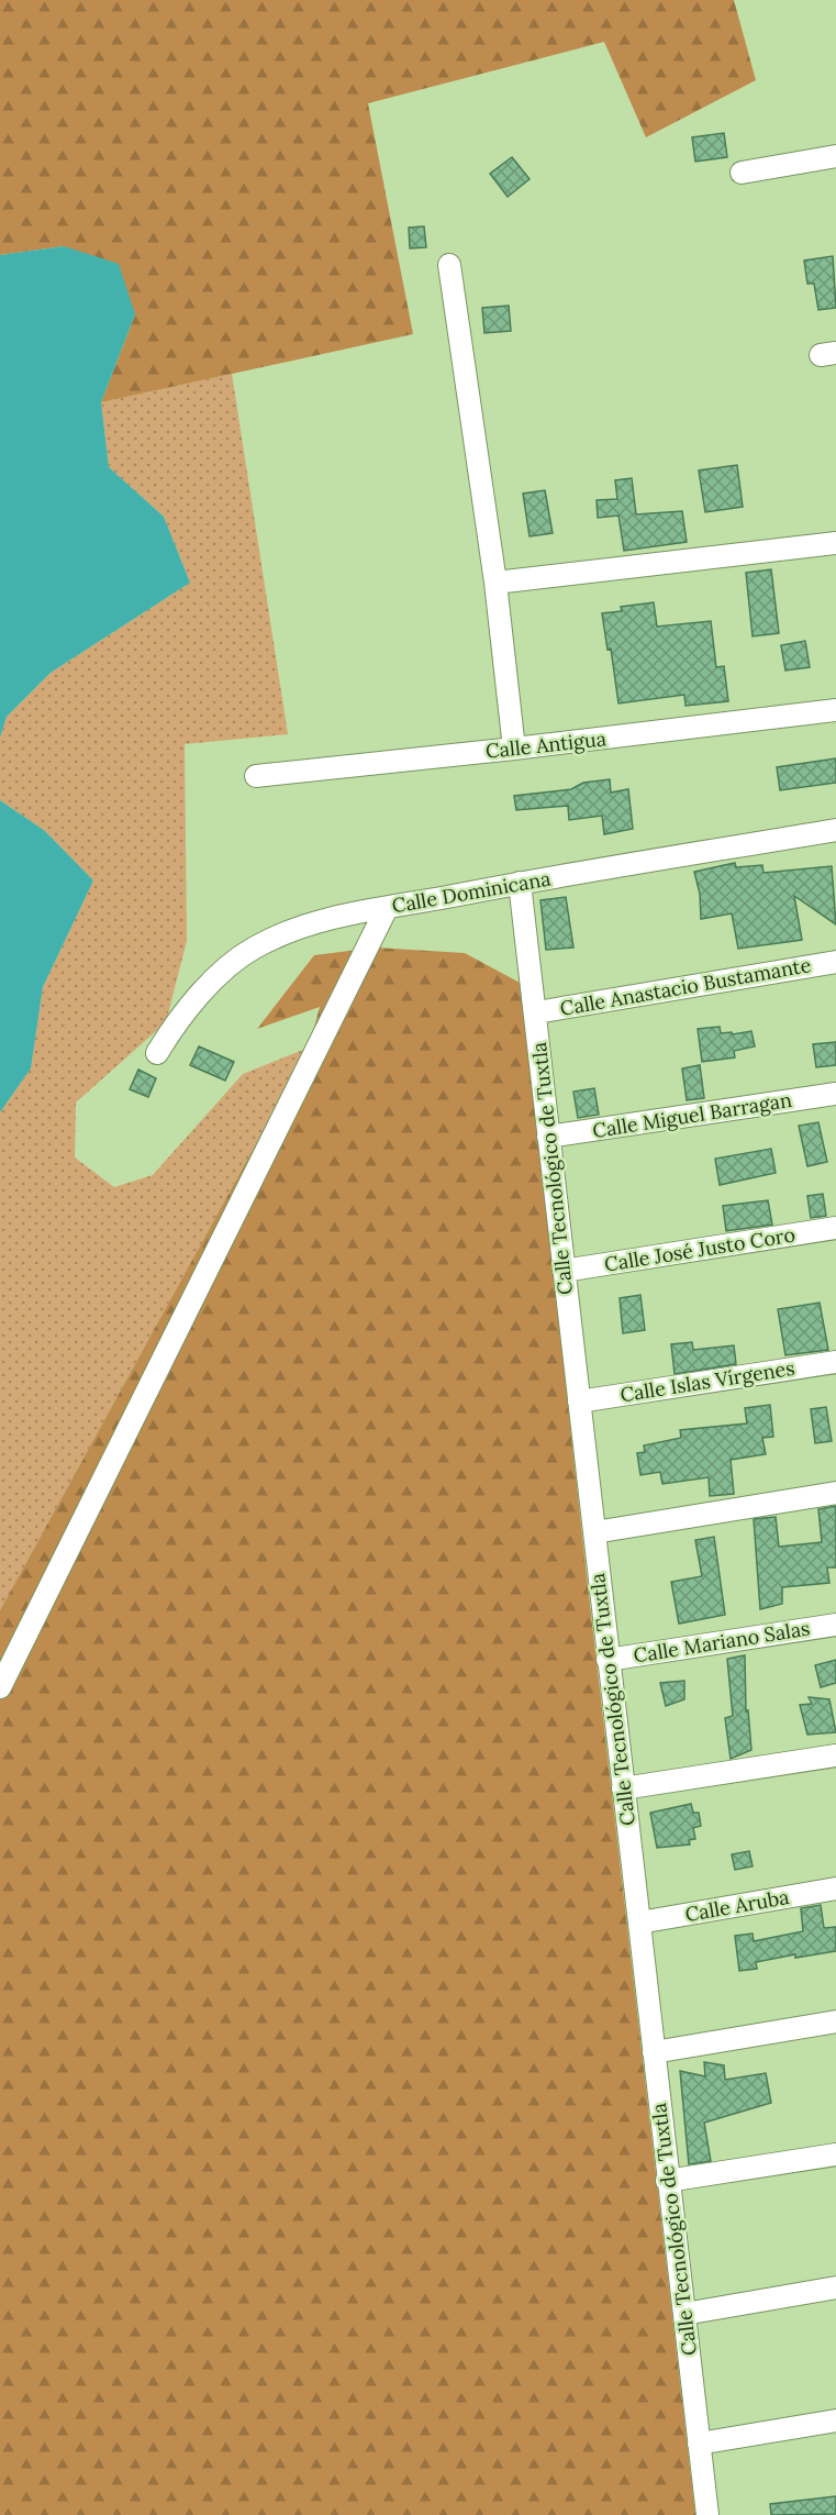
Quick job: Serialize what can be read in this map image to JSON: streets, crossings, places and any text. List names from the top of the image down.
{
  "streets": {
    "street": [
      "Calle Antigua",
      "Calle Dominicana",
      "Calle Anastacio Bustamante",
      "Calle Miguel Barragan",
      "Calle Tecnológico de Tuxtla",
      "Calle José Justo Coro",
      "Calle Islas Vírgenes",
      "Calle Mariano Salas",
      "Calle Aruba"
    ]
  },
  "crossings": [
    ["Calle Dominicana", "Calle Tecnológico de Tuxtla"],
    ["Calle Anastacio Bustamante", "Calle Tecnológico de Tuxtla"],
    ["Calle Miguel Barragan", "Calle Tecnológico de Tuxtla"],
    ["Calle Tecnológico de Tuxtla", "Calle José Justo Coro"],
    ["Calle Tecnológico de Tuxtla", "Calle Islas Vírgenes"],
    ["Calle Tecnológico de Tuxtla", "Calle Mariano Salas"],
    ["Calle Tecnológico de Tuxtla", "Calle Aruba"]
  ]
}
